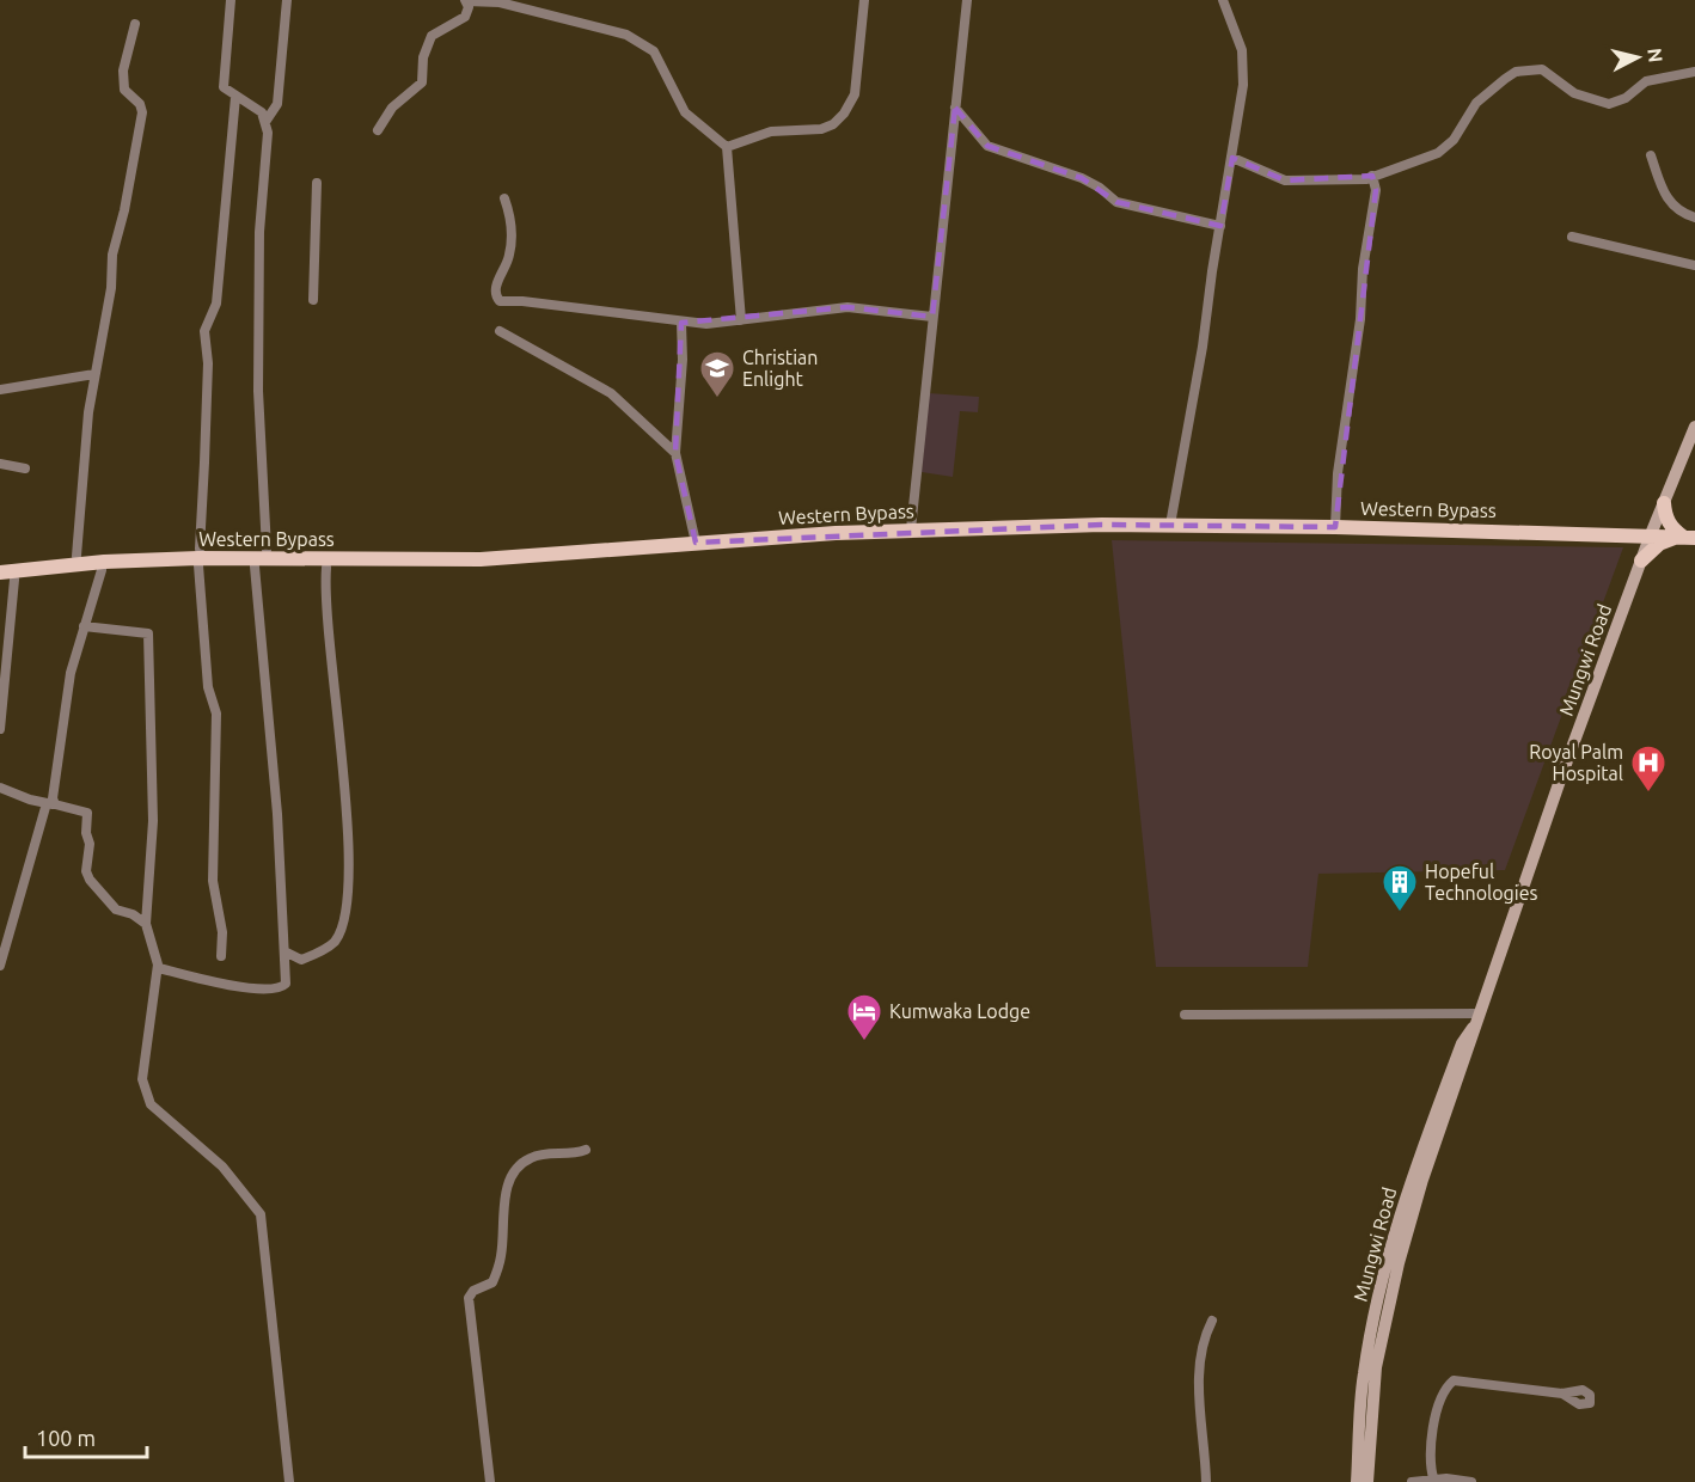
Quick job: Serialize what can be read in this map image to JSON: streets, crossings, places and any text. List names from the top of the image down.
{
  "streets": {
    "main road": ["Western Bypass", "Mungwi Road"]
  },
  "crossings": [
    ["Western Bypass", "Mungwi Road"]
  ],
  "places": {
    "school or university": ["Christian Enlight"],
    "hospital": ["Royal Palm Hospital"],
    "building": ["Hopeful Technologies"],
    "hotel": ["Kumwaka Lodge"]
  },
  "scale_bar": "100 m",
  "north": "right"
}
